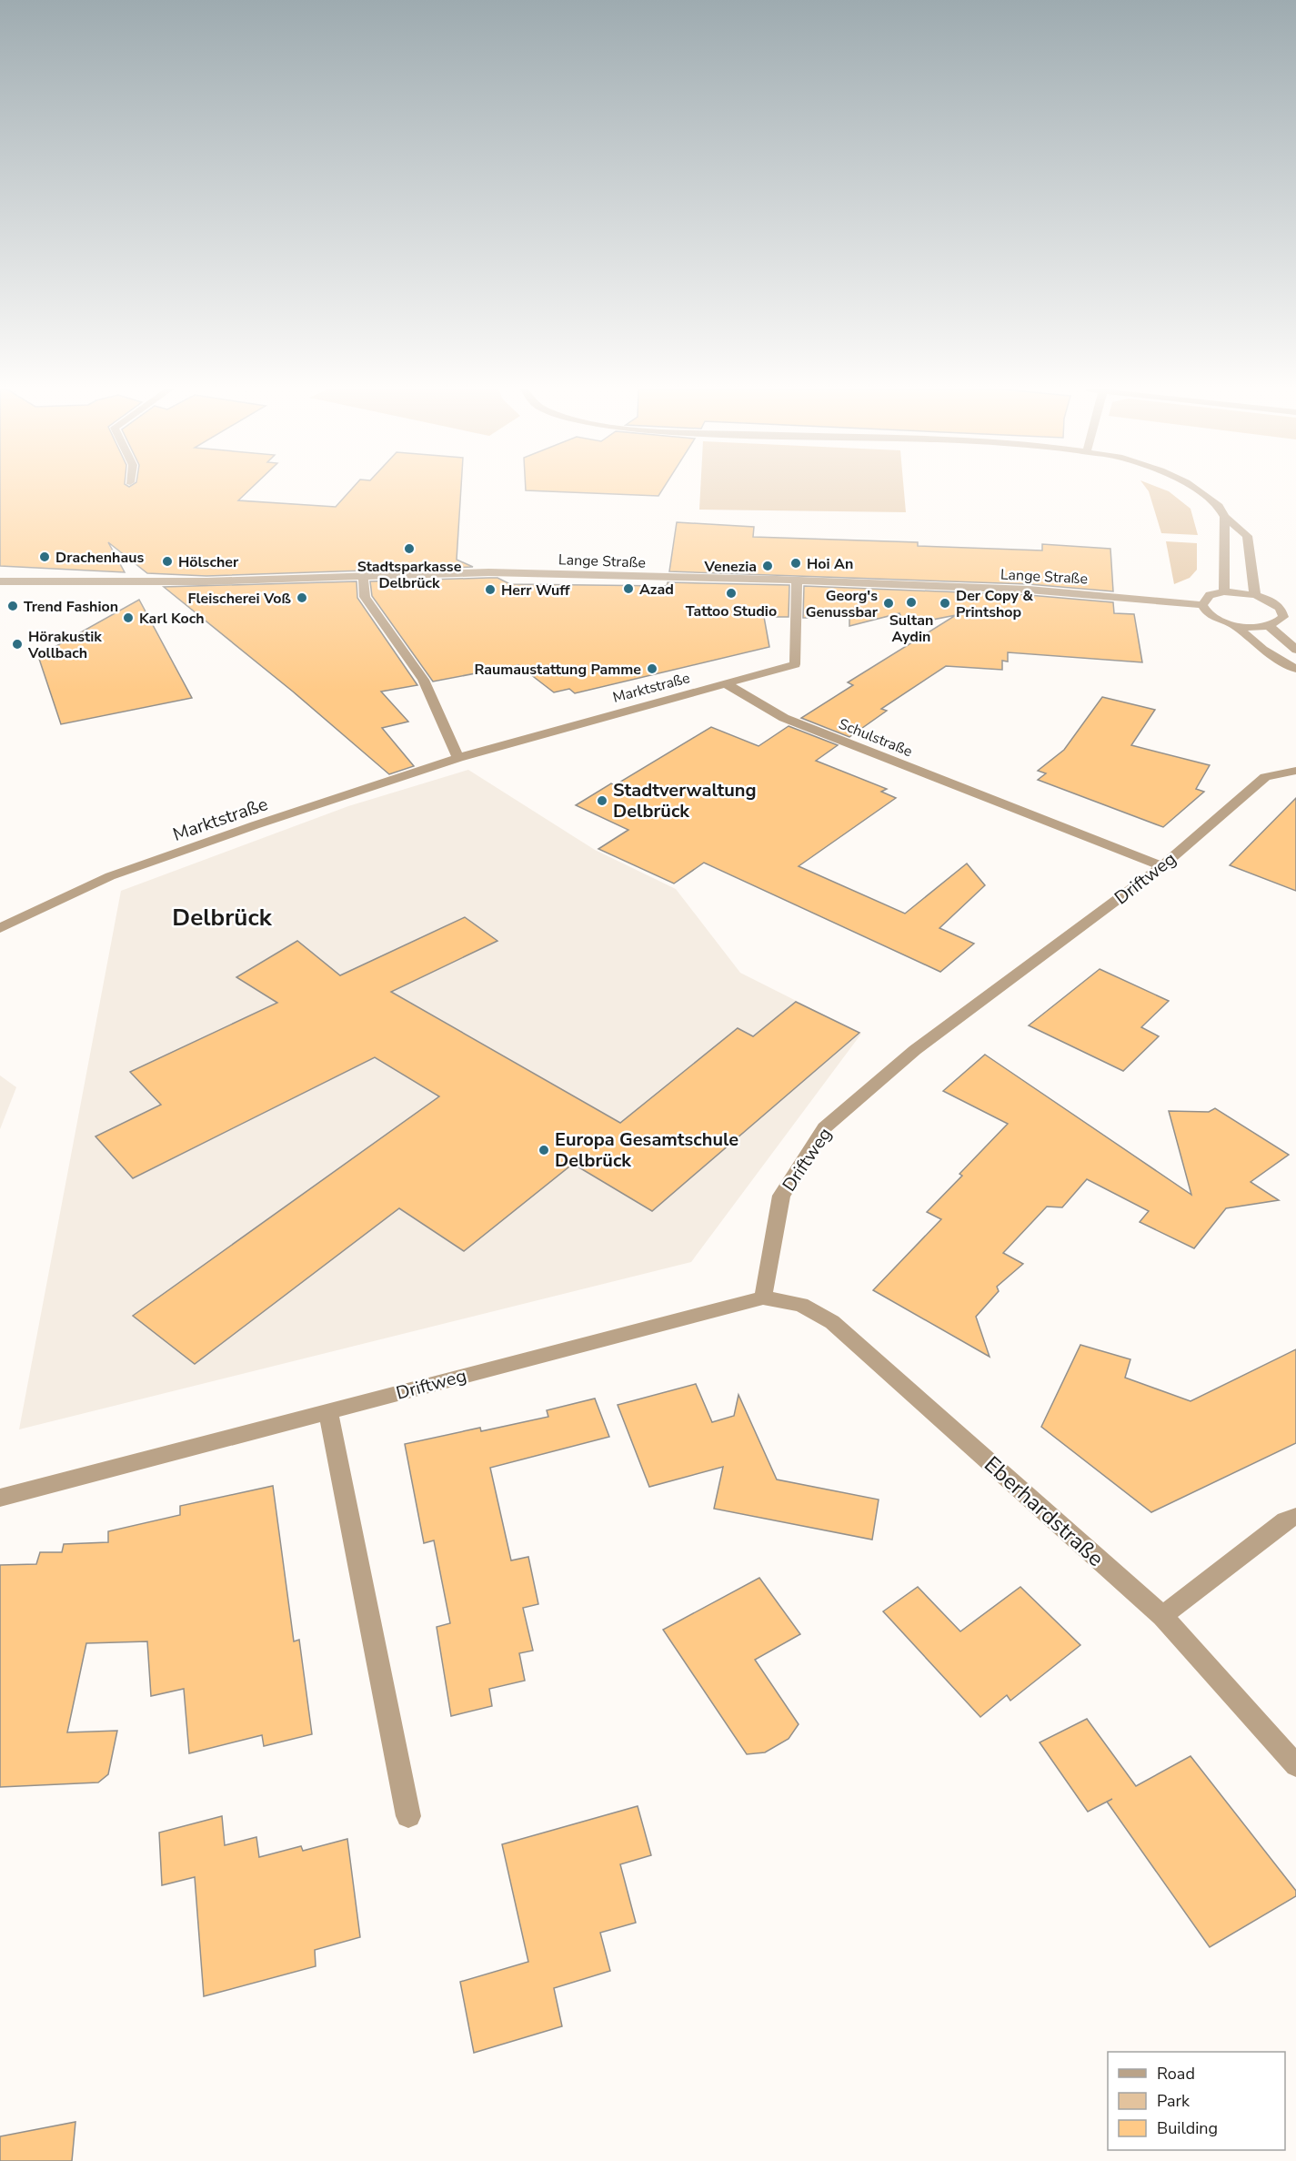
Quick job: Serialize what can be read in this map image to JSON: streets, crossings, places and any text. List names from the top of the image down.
{
  "streets": {
    "street": [
      "Lange Straße",
      "Marktstraße",
      "Schulstraße",
      "Driftweg",
      "Eberhardstraße"
    ]
  },
  "crossings": [
    ["Marktstraße", "Schulstraße"],
    ["Schulstraße", "Driftweg"],
    ["Driftweg", "Eberhardstraße"]
  ],
  "districts": ["Delbrück"],
  "places": [
    "Stadtsparkasse Delbrück",
    "Drachenhaus",
    "Hölscher",
    "Hoi An",
    "Venezia",
    "Azad",
    "Herr Wuff",
    "Tattoo Studio",
    "Fleischerei Voß",
    "Sultan Aydin",
    "Georg's Genussbar",
    "Der Copy & Printshop",
    "Trend Fashion",
    "Karl Koch",
    "Hörakustik Vollbach",
    "Raumaustattung Pamme",
    "Stadtverwaltung Delbrück",
    "Europa Gesamtschule Delbrück"
  ],
  "legend": ["Road", "Park", "Building"]
}
